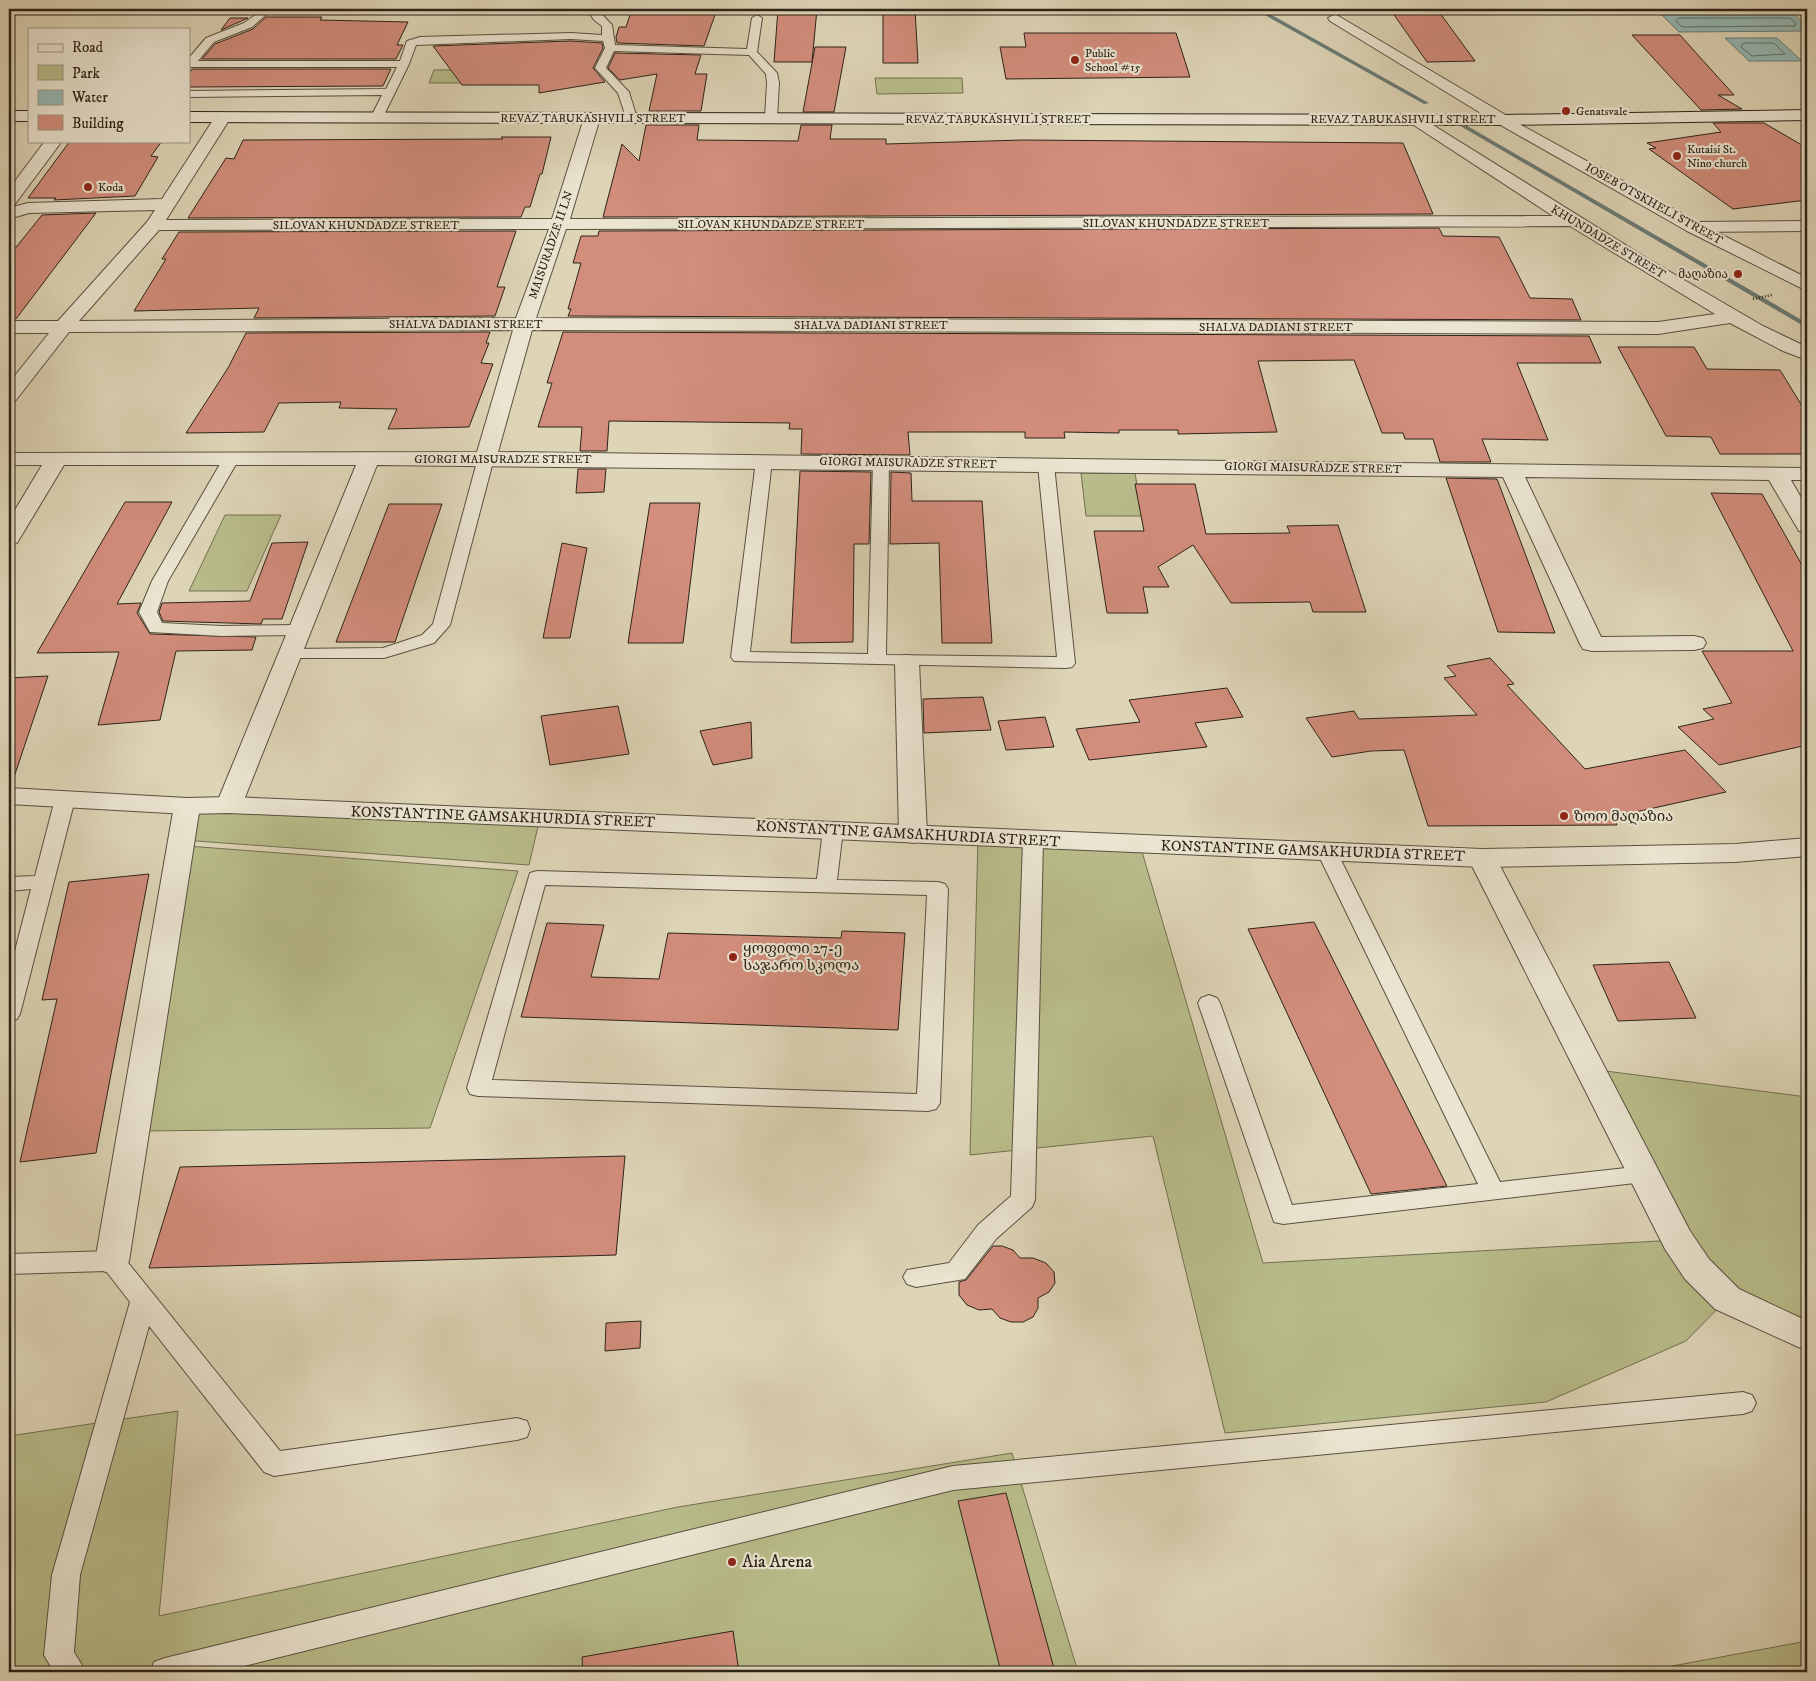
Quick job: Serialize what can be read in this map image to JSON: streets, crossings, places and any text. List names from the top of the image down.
{
  "streets": {
    "street": [
      "REVAZ TABUKASHVILI STREET",
      "IOSEB OTSKHELI STREET",
      "SILOVAN KHUNDADZE STREET",
      "KHUNDADZE STREET",
      "MAISURADZE II LN",
      "SHALVA DADIANI STREET",
      "GIORGI MAISURADZE STREET",
      "KONSTANTINE GAMSAKHURDIA STREET"
    ]
  },
  "crossings": [
    ["REVAZ TABUKASHVILI STREET", "IOSEB OTSKHELI STREET"],
    ["REVAZ TABUKASHVILI STREET", "KHUNDADZE STREET"],
    ["REVAZ TABUKASHVILI STREET", "MAISURADZE II LN"],
    ["SILOVAN KHUNDADZE STREET", "KHUNDADZE STREET"],
    ["SILOVAN KHUNDADZE STREET", "MAISURADZE II LN"],
    ["KHUNDADZE STREET", "SHALVA DADIANI STREET"],
    ["MAISURADZE II LN", "SHALVA DADIANI STREET"],
    ["MAISURADZE II LN", "GIORGI MAISURADZE STREET"]
  ],
  "places": [
    "Public School #15",
    "Genatsvale",
    "Kutaisi St. Nino church",
    "Koda",
    "მაღაზია",
    "ზოო მაღაზია",
    "ყოფილი 27-ე საჯარო სკოლა",
    "Aia Arena"
  ],
  "legend": [
    "Road",
    "Park",
    "Water",
    "Building"
  ]
}
